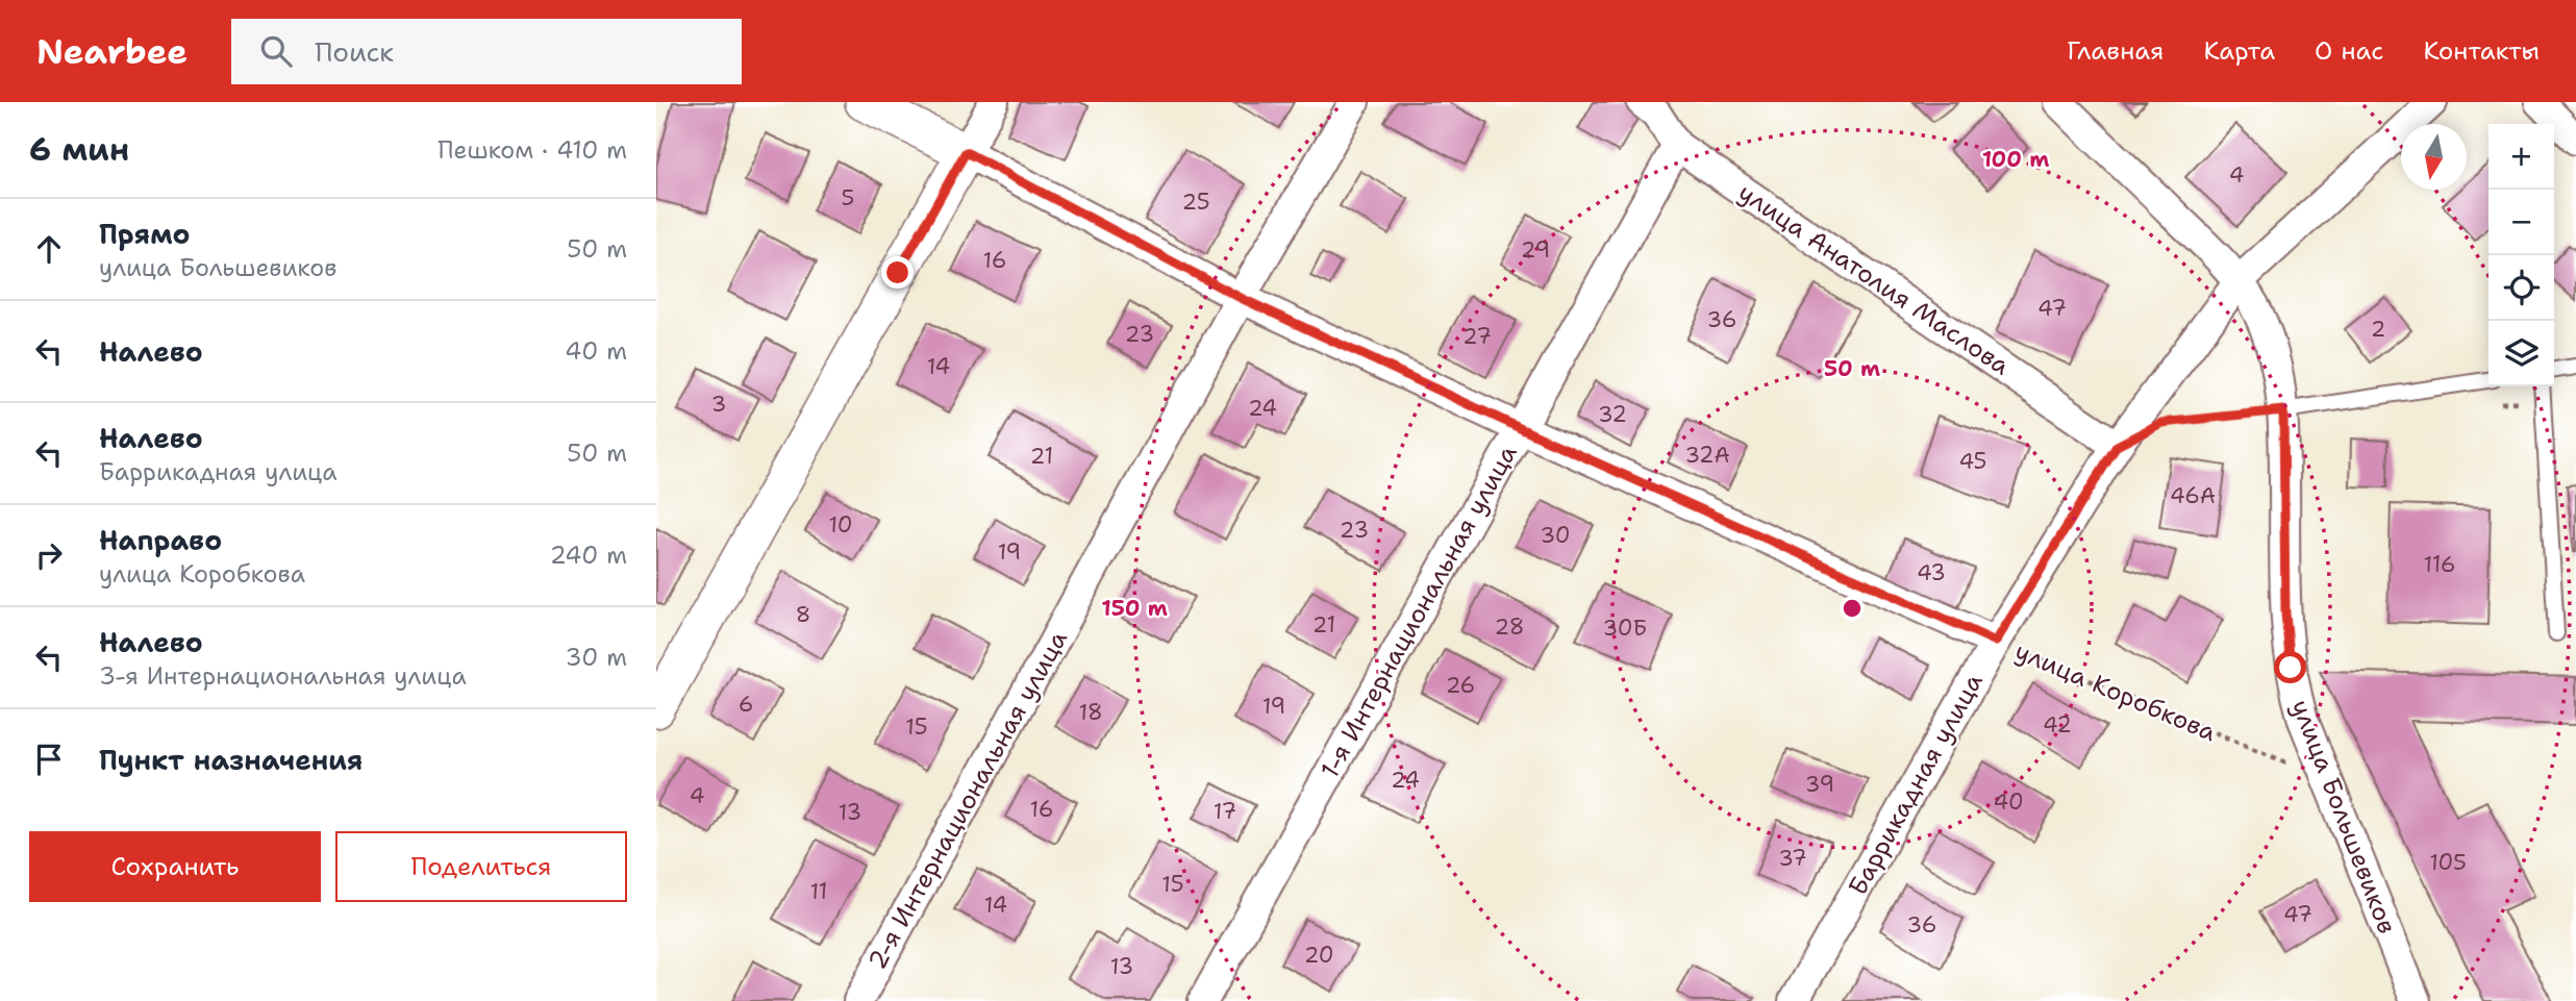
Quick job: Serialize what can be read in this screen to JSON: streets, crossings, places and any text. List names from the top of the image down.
{
  "streets": {
    "street": [
      "улица Анатолия Маслова",
      "1-я Интернациональная улица",
      "улица Коробкова",
      "Баррикадная улица",
      "2-я Интернациональная улица",
      "улица Большевиков"
    ]
  },
  "crossings": [
    ["улица Анатолия Маслова", "1-я Интернациональная улица"],
    ["улица Анатолия Маслова", "Баррикадная улица"],
    ["1-я Интернациональная улица", "улица Коробкова"],
    ["улица Коробкова", "Баррикадная улица"],
    ["улица Коробкова", "2-я Интернациональная улица"],
    ["Баррикадная улица", "улица Большевиков"]
  ],
  "house_numbers": [
    "4",
    "5",
    "25",
    "29",
    "16",
    "47",
    "36",
    "2",
    "23",
    "27",
    "14",
    "3",
    "24",
    "32",
    "32А",
    "21",
    "45",
    "46А",
    "10",
    "23",
    "30",
    "19",
    "116",
    "43",
    "8",
    "21",
    "28",
    "30Б",
    "26",
    "6",
    "19",
    "18",
    "42",
    "15",
    "24",
    "39",
    "4",
    "40",
    "16",
    "17",
    "13",
    "37",
    "105",
    "15",
    "11",
    "14",
    "47",
    "36",
    "20",
    "13"
  ],
  "north": "bottom",
  "page": {
    "header": "Nearbee",
    "search": "Поиск",
    "nav": [
      "Главная",
      "Карта",
      "О нас",
      "Контакты"
    ],
    "heading": ["6 мин", "Пешком · 410 m"],
    "map_buttons": ["+", "−"],
    "list": [
      ["Прямо", "улица Большевиков", "50 m"],
      ["Налево", "40 m"],
      ["Налево", "Баррикадная улица", "50 m"],
      ["Направо", "улица Коробкова", "240 m"],
      ["Налево", "3-я Интернациональная улица", "30 m"],
      "Пункт назначения"
    ],
    "buttons": ["Сохранить", "Поделиться"]
  },
  "rings": ["100 m", "50 m", "150 m"]
}
